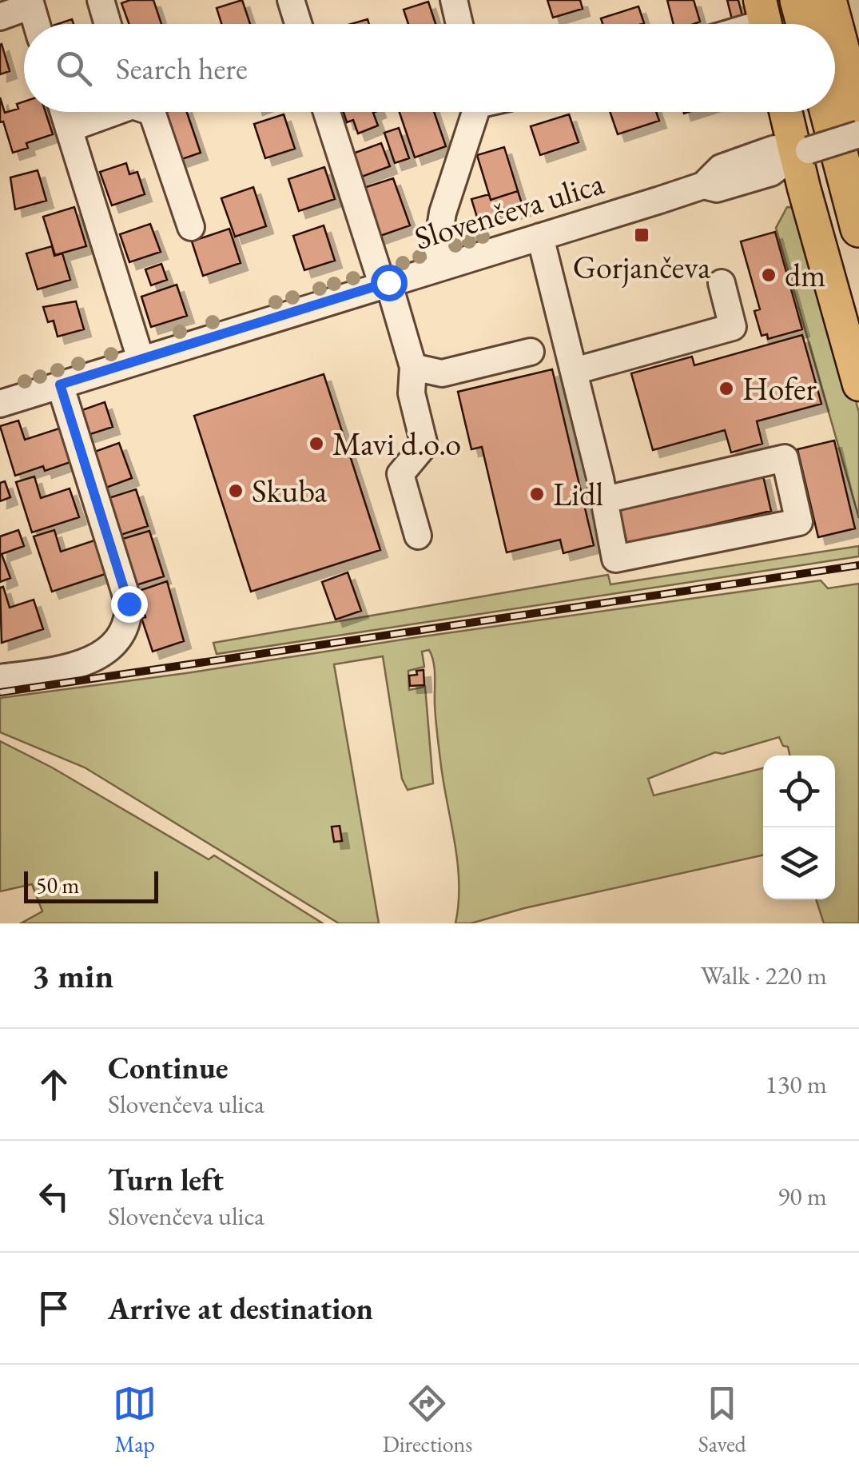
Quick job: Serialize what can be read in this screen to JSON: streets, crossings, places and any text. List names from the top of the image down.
{
  "streets": {
    "street": ["Slovenčeva ulica"]
  },
  "places": {
    "transit": ["Gorjančeva"],
    "other": [
      "dm",
      "Hofer",
      "Mavi d.o.o",
      "Skuba",
      "Lidl"
    ]
  },
  "scale_bar": "50 m",
  "page": {
    "search": "Search here",
    "scale": "50 m",
    "heading": ["3 min", "Walk · 220 m"],
    "list": [
      ["Continue", "Slovenčeva ulica", "130 m"],
      ["Turn left", "Slovenčeva ulica", "90 m"],
      "Arrive at destination"
    ],
    "nav": ["Map", "Directions", "Saved"]
  }
}
